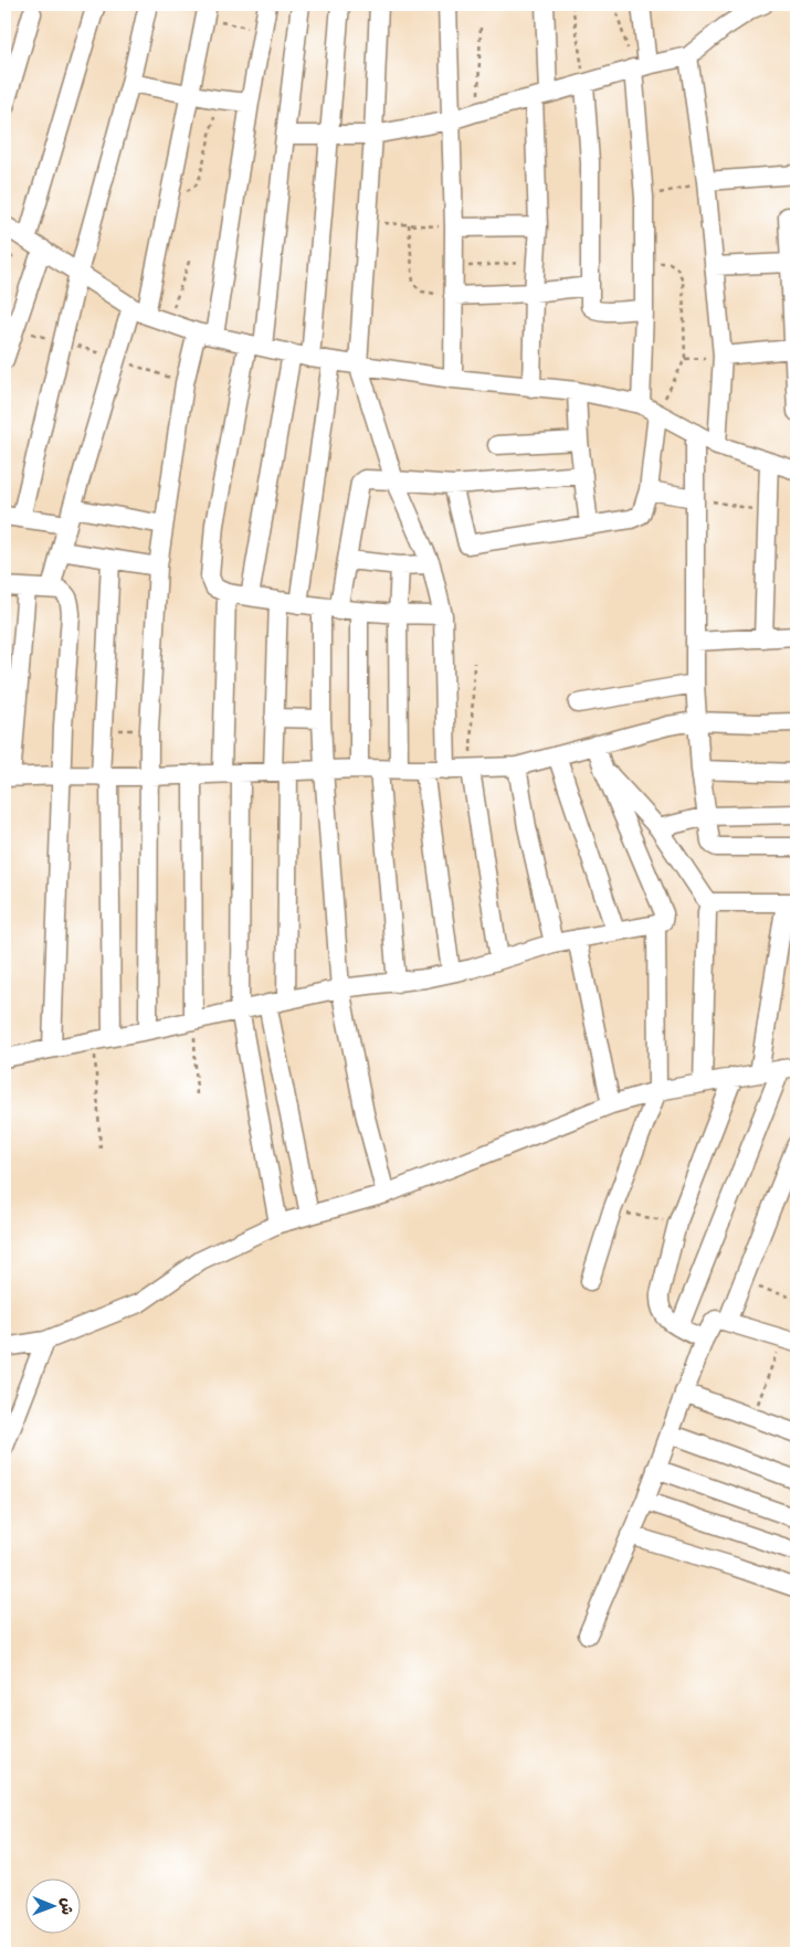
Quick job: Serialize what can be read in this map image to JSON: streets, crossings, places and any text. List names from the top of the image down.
{
  "north": "right"
}
